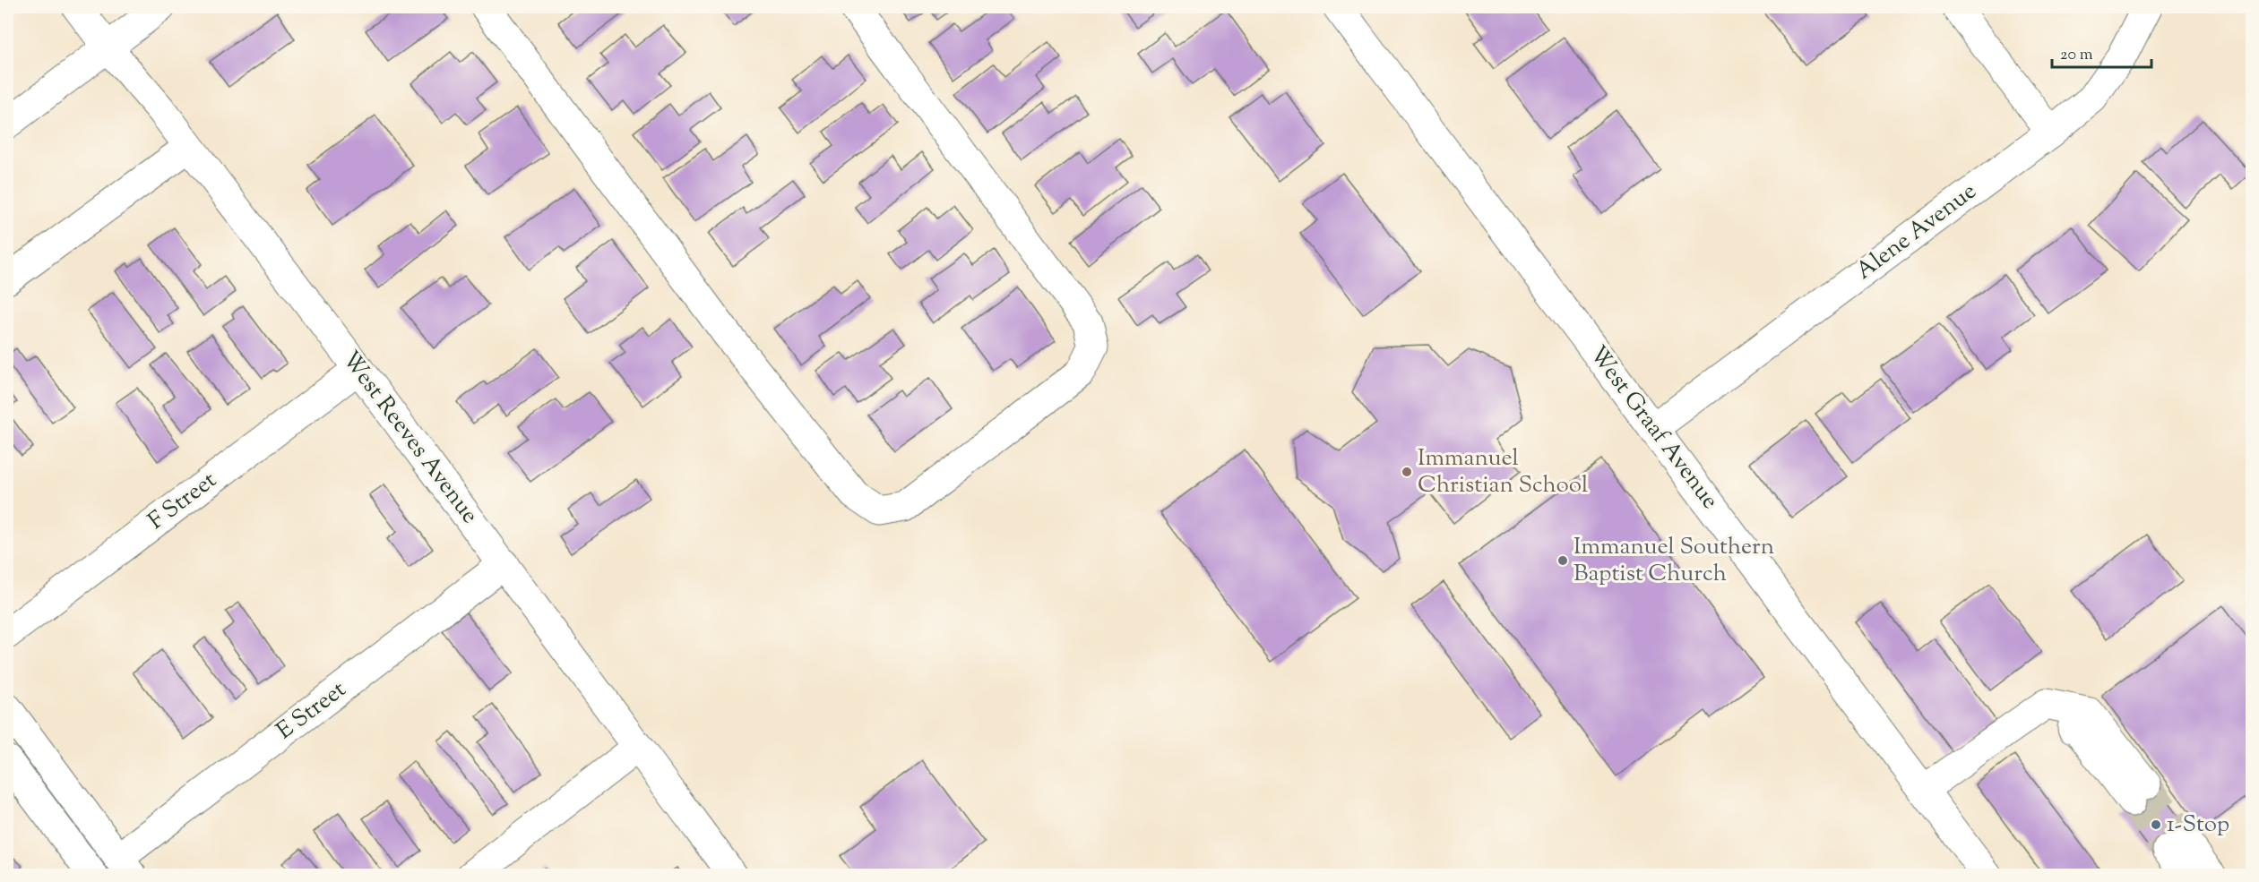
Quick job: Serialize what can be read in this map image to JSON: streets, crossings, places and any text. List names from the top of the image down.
{
  "streets": {
    "street": [
      "Alene Avenue",
      "West Graaf Avenue",
      "West Reeves Avenue",
      "F Street",
      "E Street"
    ]
  },
  "crossings": [
    ["Alene Avenue", "West Graaf Avenue"],
    ["West Reeves Avenue", "F Street"],
    ["West Reeves Avenue", "E Street"]
  ],
  "places": ["Immanuel Christian School", "Immanuel Southern Baptist Church", "1-Stop"],
  "scale_bar": "20 m"
}
